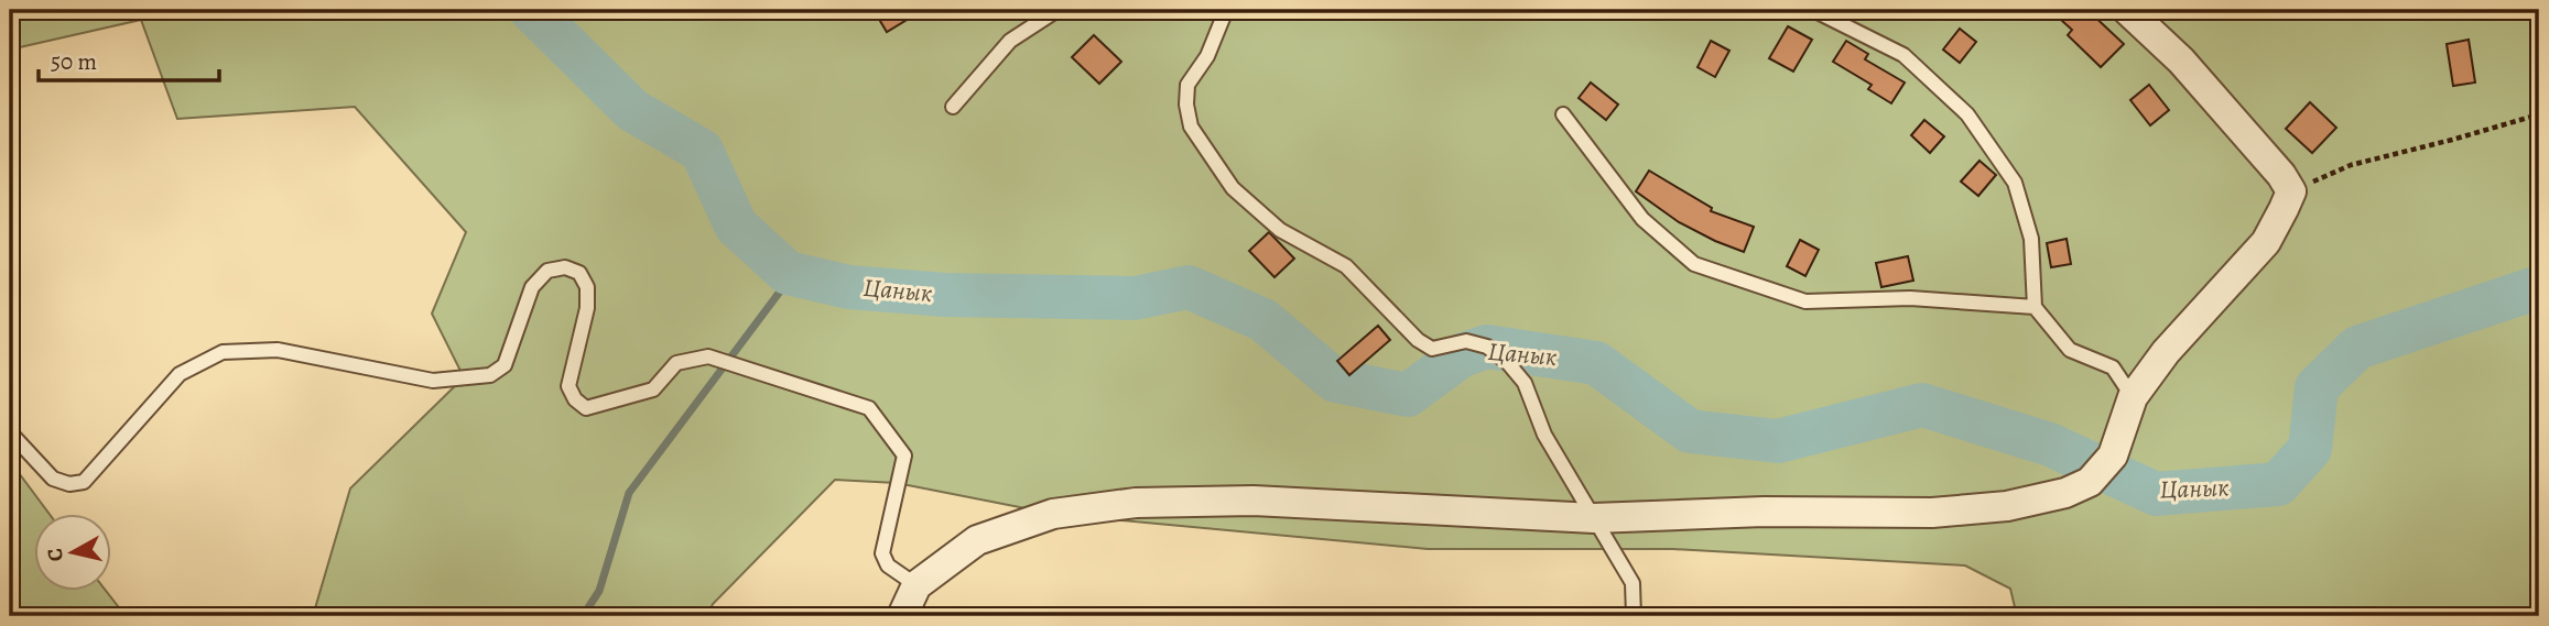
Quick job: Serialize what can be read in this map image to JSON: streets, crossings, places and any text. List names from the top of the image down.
{
  "water": ["Цанык"],
  "scale_bar": "50 m",
  "north": "left"
}
